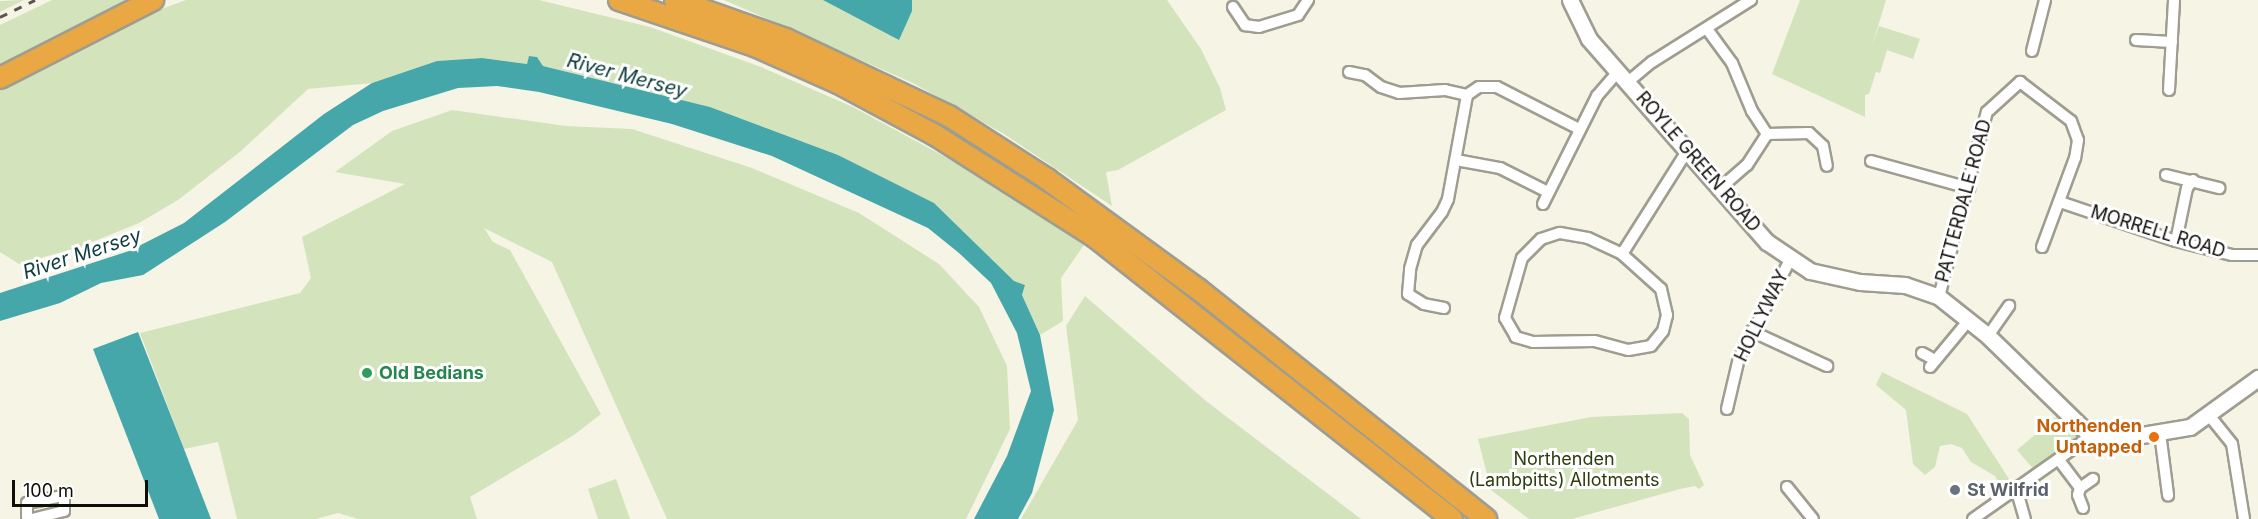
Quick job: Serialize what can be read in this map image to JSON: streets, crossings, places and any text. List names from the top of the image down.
{
  "streets": {
    "main road": ["ROYLE GREEN ROAD"],
    "street": ["PATTERDALE ROAD", "MORRELL ROAD", "HOLLYWAY"]
  },
  "crossings": [
    ["ROYLE GREEN ROAD", "PATTERDALE ROAD"],
    ["ROYLE GREEN ROAD", "HOLLYWAY"],
    ["PATTERDALE ROAD", "MORRELL ROAD"]
  ],
  "water": ["River Mersey"],
  "parks": ["Northenden (Lambpitts) Allotments"],
  "places": ["Old Bedians", "Northenden Untapped", "St Wilfrid"],
  "scale_bar": "100 m"
}
